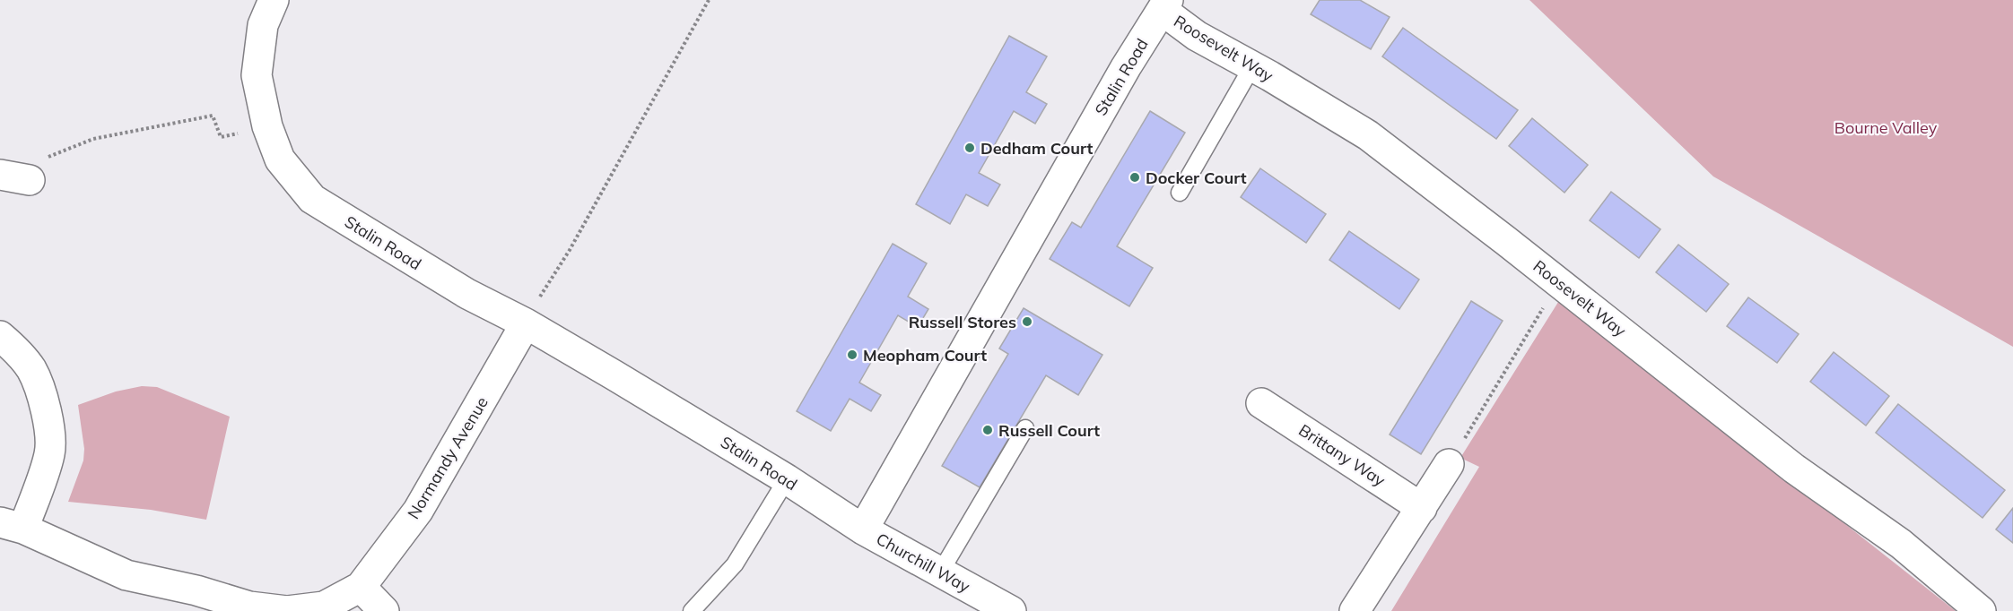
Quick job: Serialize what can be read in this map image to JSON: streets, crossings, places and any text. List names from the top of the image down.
{
  "streets": {
    "street": [
      "Roosevelt Way",
      "Stalin Road",
      "Brittany Way",
      "Normandy Avenue",
      "Churchill Way"
    ]
  },
  "crossings": [
    ["Roosevelt Way", "Stalin Road"],
    ["Stalin Road", "Normandy Avenue"],
    ["Stalin Road", "Churchill Way"]
  ],
  "parks": ["Bourne Valley"],
  "places": [
    "Dedham Court",
    "Docker Court",
    "Russell Stores",
    "Meopham Court",
    "Russell Court"
  ]
}
